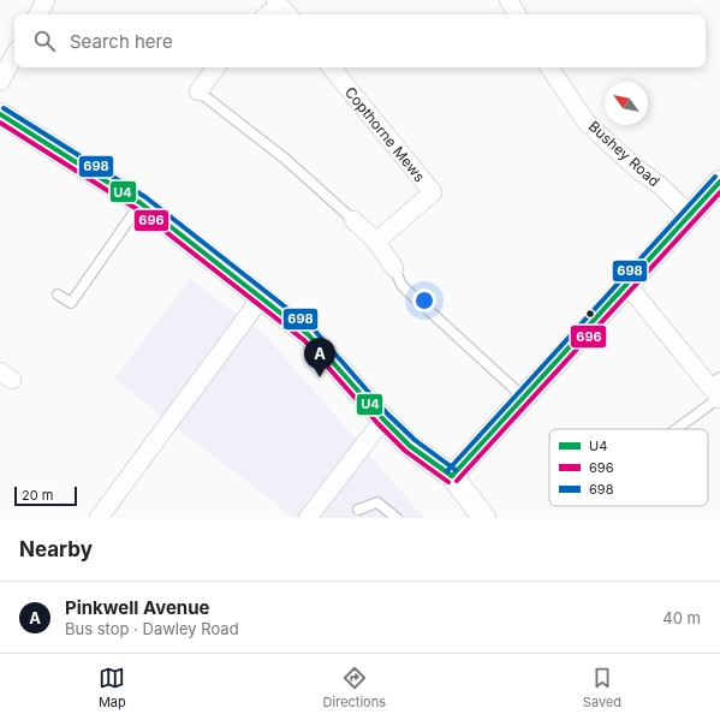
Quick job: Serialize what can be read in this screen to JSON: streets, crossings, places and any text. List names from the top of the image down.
{
  "streets": {
    "street": ["Copthorne Mews", "Bushey Road"]
  },
  "lines": ["transit line 698", "transit line U4", "transit line 696"],
  "legend": ["U4", "696", "698"],
  "scale_bar": "20 m",
  "north": "top left",
  "page": {
    "search": "Search here",
    "pins": "A",
    "scale": "20 m",
    "heading": "Nearby",
    "list": [
      {
        "mark": "A",
        "name": "Pinkwell Avenue",
        "note": "Bus stop · Dawley Road",
        "value": "40 m"
      }
    ],
    "nav": ["Map", "Directions", "Saved"]
  }
}
